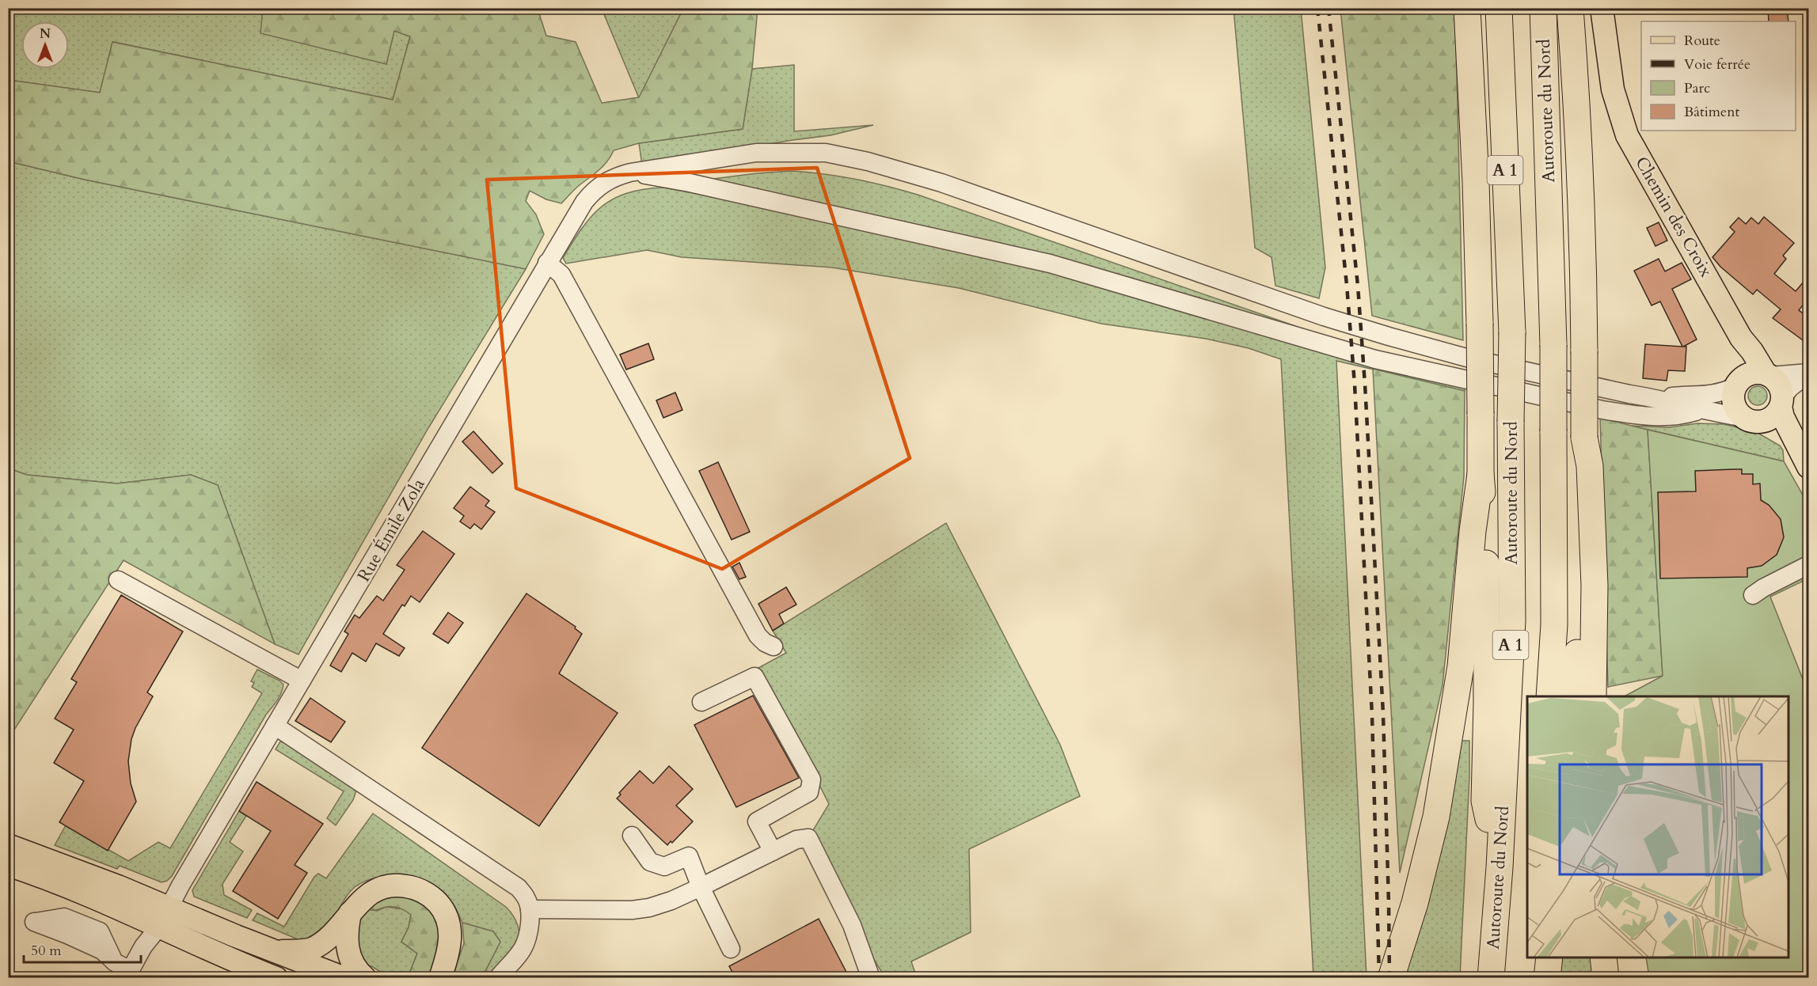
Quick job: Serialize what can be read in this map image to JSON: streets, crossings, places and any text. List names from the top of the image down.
{
  "streets": {
    "highway": ["Autoroute du Nord", "A 1"],
    "main road": ["Chemin des Croix"],
    "street": ["Rue Émile Zola"]
  },
  "legend": [
    "Route",
    "Voie ferrée",
    "Parc",
    "Bâtiment"
  ],
  "scale_bar": "50 m",
  "north": "top"
}
